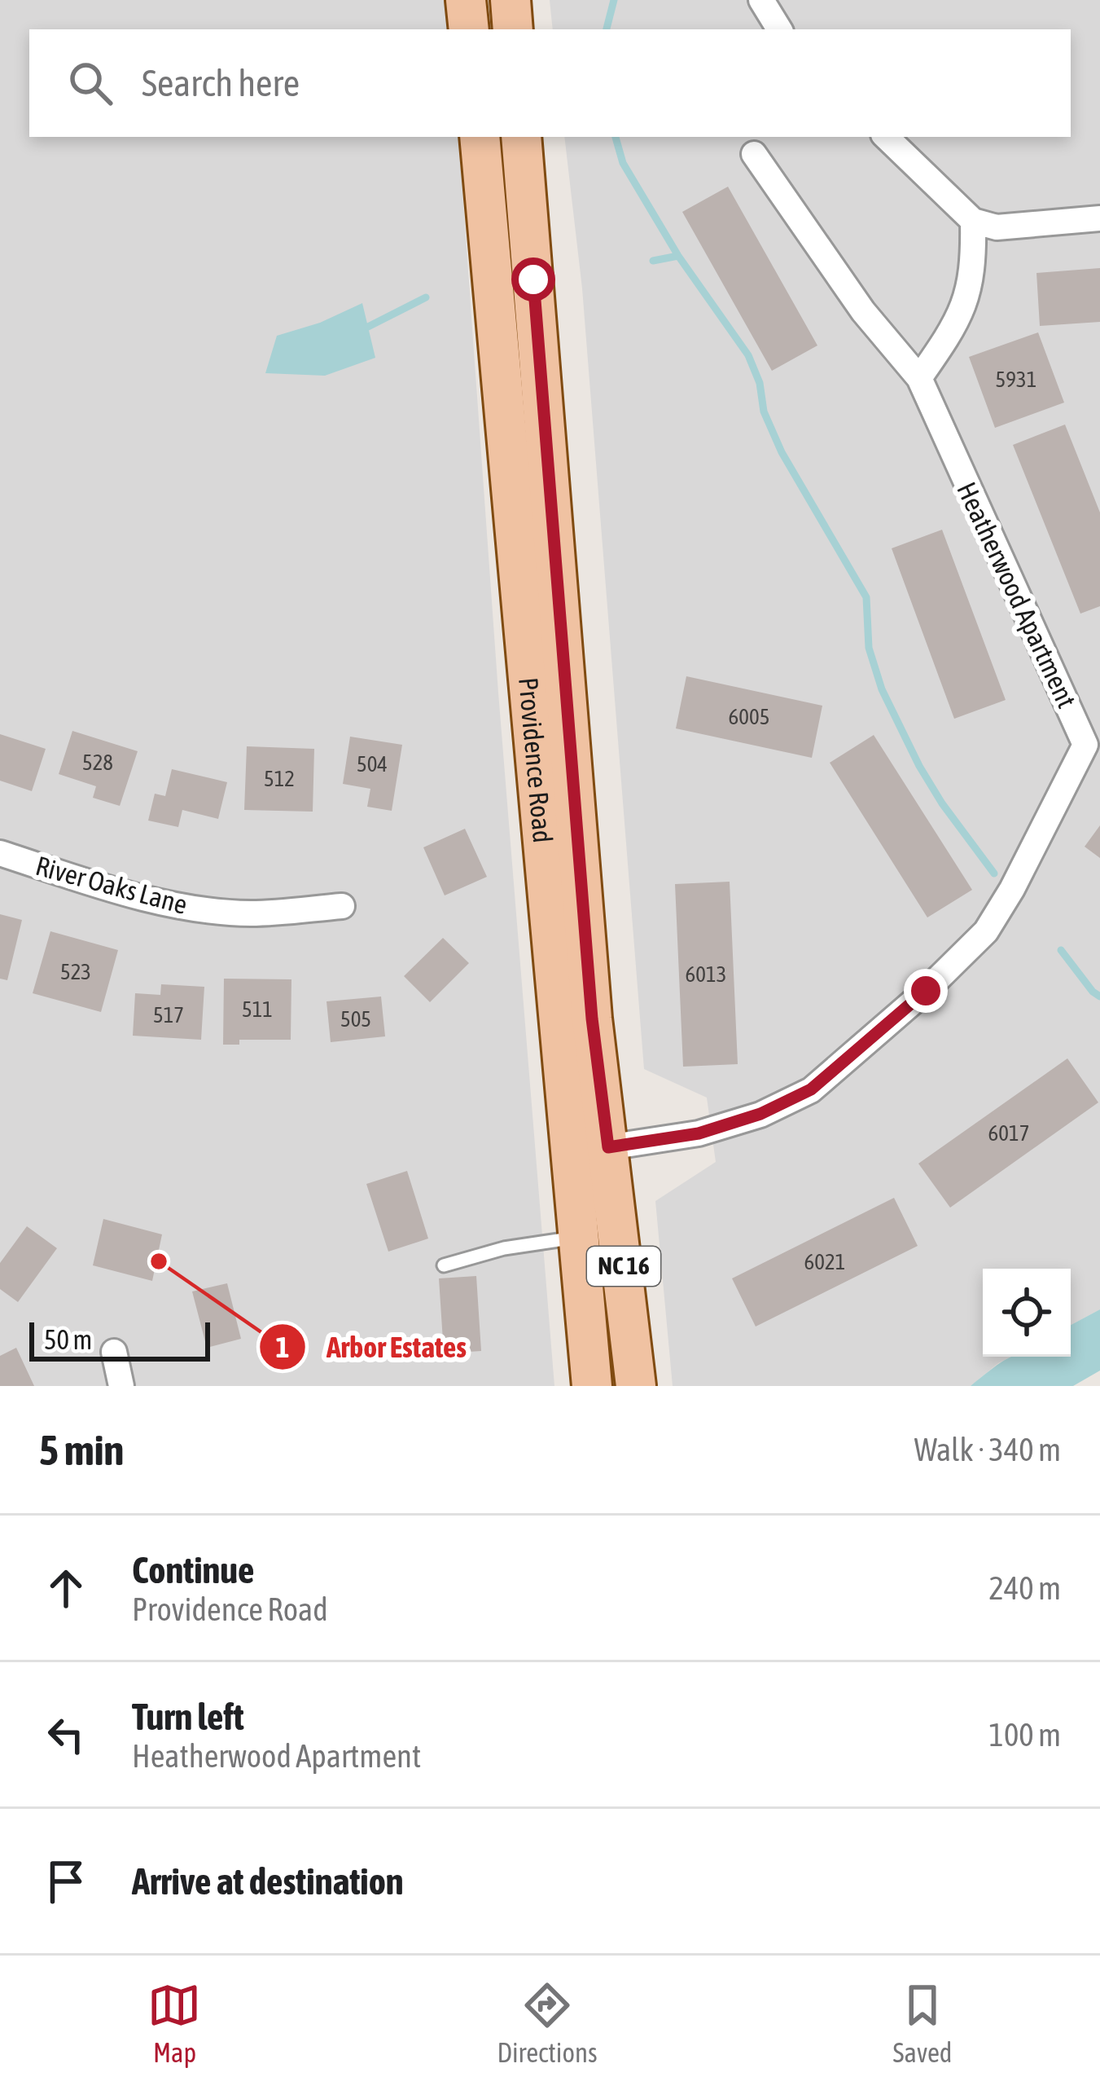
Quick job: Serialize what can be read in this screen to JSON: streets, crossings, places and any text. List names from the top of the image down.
{
  "streets": {
    "main road": ["Providence Road", "NC 16"],
    "street": ["Heatherwood Apartment", "River Oaks Lane"]
  },
  "crossings": [
    ["Heatherwood Apartment", "Providence Road"]
  ],
  "places": ["Arbor Estates"],
  "house_numbers": [
    "5931",
    "6005",
    "528",
    "504",
    "512",
    "523",
    "6013",
    "511",
    "517",
    "505",
    "6017",
    "6021"
  ],
  "scale_bar": "50 m",
  "page": {
    "search": "Search here",
    "scale": "50 m",
    "heading": ["5 min", "Walk · 340 m"],
    "list": [
      ["Continue", "Providence Road", "240 m"],
      ["Turn left", "Heatherwood Apartment", "100 m"],
      "Arrive at destination"
    ],
    "nav": ["Map", "Directions", "Saved"]
  }
}
